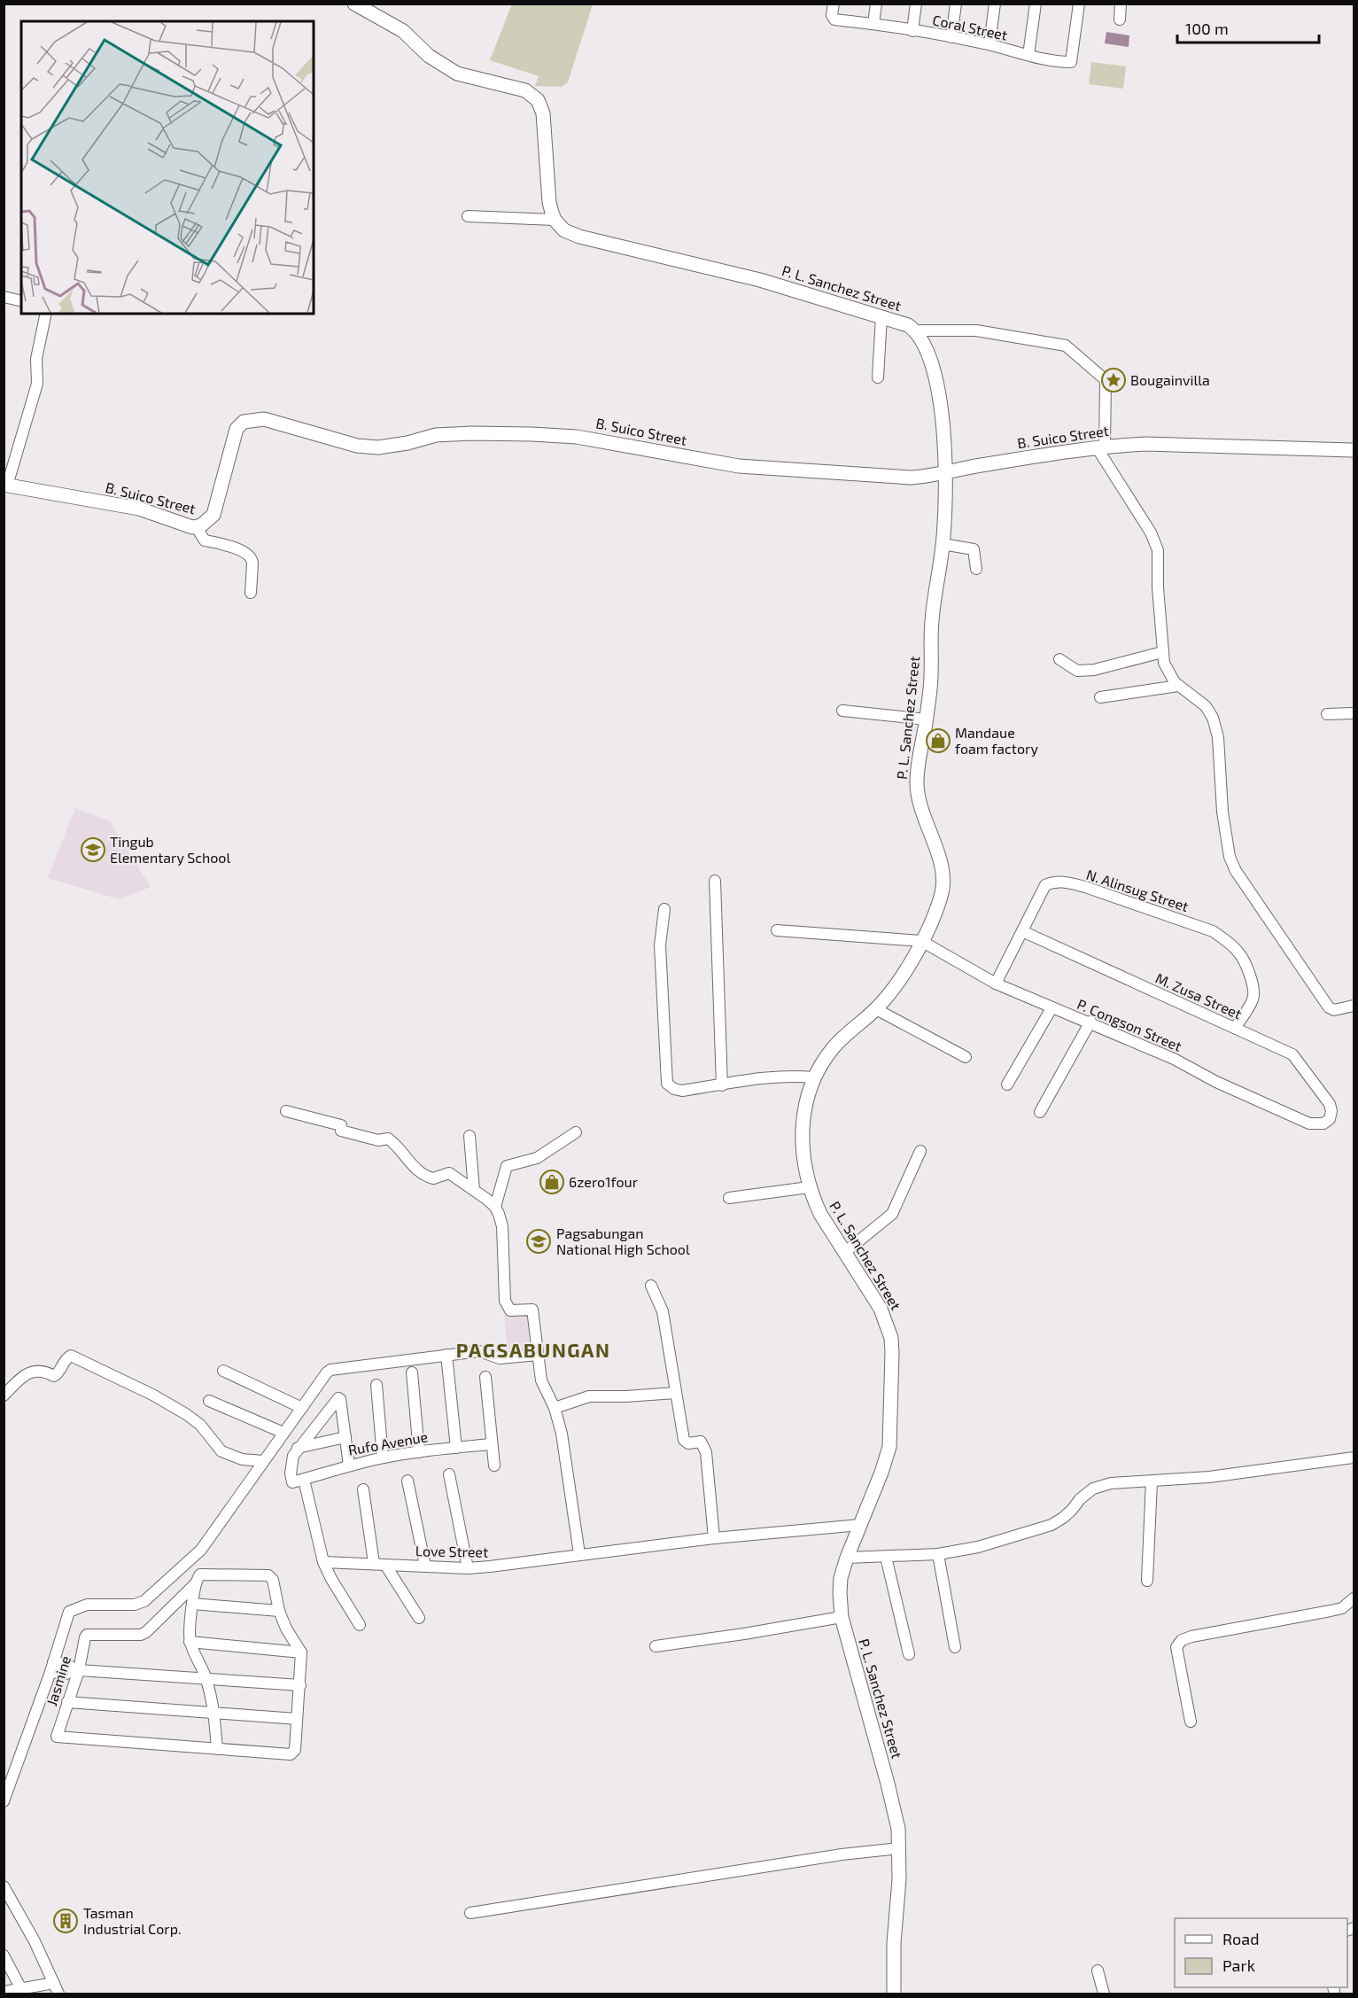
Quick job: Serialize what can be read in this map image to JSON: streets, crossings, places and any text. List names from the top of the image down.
{
  "streets": {
    "street": [
      "Coral Street",
      "P. L. Sanchez Street",
      "B. Suico Street",
      "N. Alinsug Street",
      "M. Zusa Street",
      "P. Congson Street",
      "Rufo Avenue",
      "Love Street",
      "Jasmine"
    ]
  },
  "crossings": [
    ["P. L. Sanchez Street", "B. Suico Street"],
    ["P. L. Sanchez Street", "P. Congson Street"],
    ["P. L. Sanchez Street", "Love Street"],
    ["N. Alinsug Street", "M. Zusa Street"],
    ["N. Alinsug Street", "P. Congson Street"],
    ["M. Zusa Street", "P. Congson Street"]
  ],
  "districts": ["PAGSABUNGAN"],
  "places": {
    "place": ["Bougainvilla"],
    "shop": ["Mandaue foam factory", "6zero1four"],
    "school or university": ["Tingub Elementary School", "Pagsabungan National High School"],
    "building": ["Tasman Industrial Corp."]
  },
  "legend": ["Road", "Park"],
  "scale_bar": "100 m"
}
